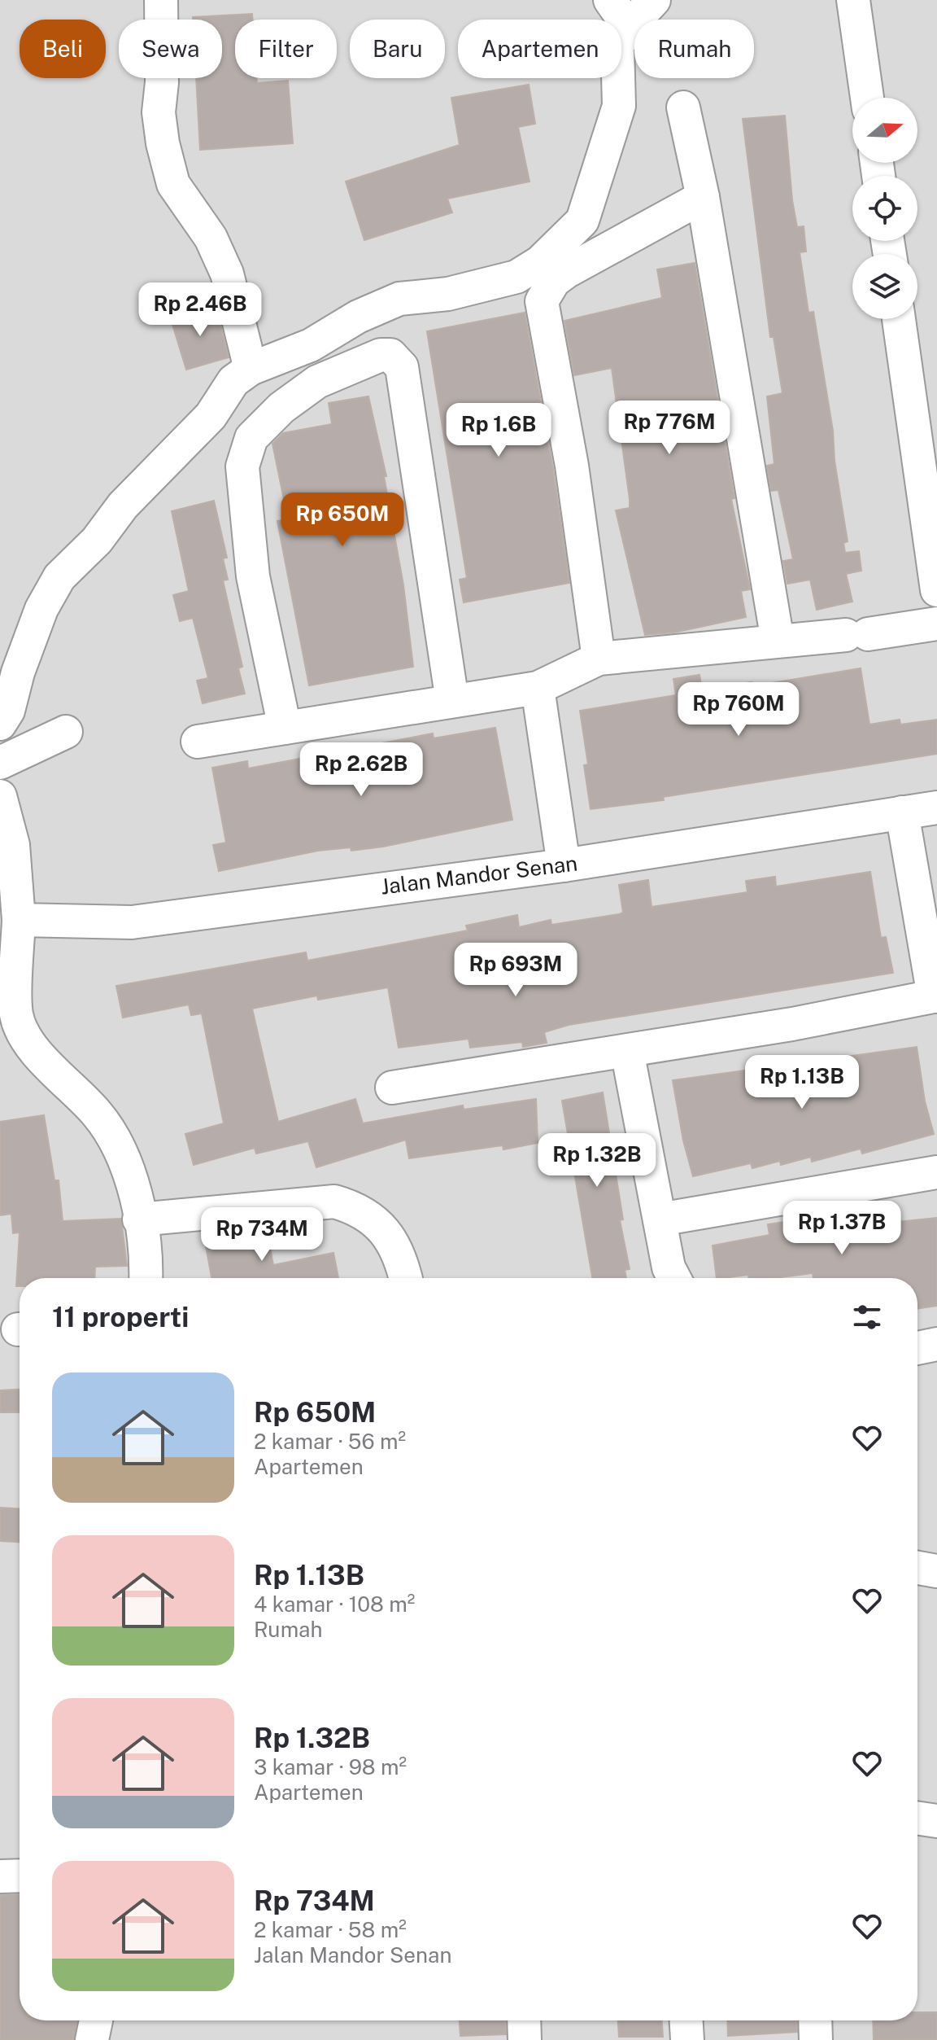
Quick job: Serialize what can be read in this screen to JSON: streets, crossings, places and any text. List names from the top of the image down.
{
  "streets": {
    "street": ["Jalan Mandor Senan"]
  },
  "north": "right",
  "page": {
    "chip": [
      "Beli",
      "Sewa",
      "Filter",
      "Baru",
      "Apartemen",
      "Rumah"
    ],
    "price": [
      "Rp 2.46B",
      "Rp 776M",
      "Rp 1.6B",
      "Rp 650M",
      "Rp 760M",
      "Rp 2.62B",
      "Rp 693M",
      "Rp 1.13B",
      "Rp 1.32B",
      "Rp 1.37B",
      "Rp 734M"
    ],
    "heading": "11 properti",
    "list": [
      {
        "name": "Rp 650M",
        "note": "2 kamar · 56 m² · Apartemen"
      },
      {
        "name": "Rp 1.13B",
        "note": "4 kamar · 108 m² · Rumah"
      },
      {
        "name": "Rp 1.32B",
        "note": "3 kamar · 98 m² · Apartemen"
      },
      {
        "name": "Rp 734M",
        "note": "2 kamar · 58 m² · Jalan Mandor Senan"
      }
    ]
  }
}
